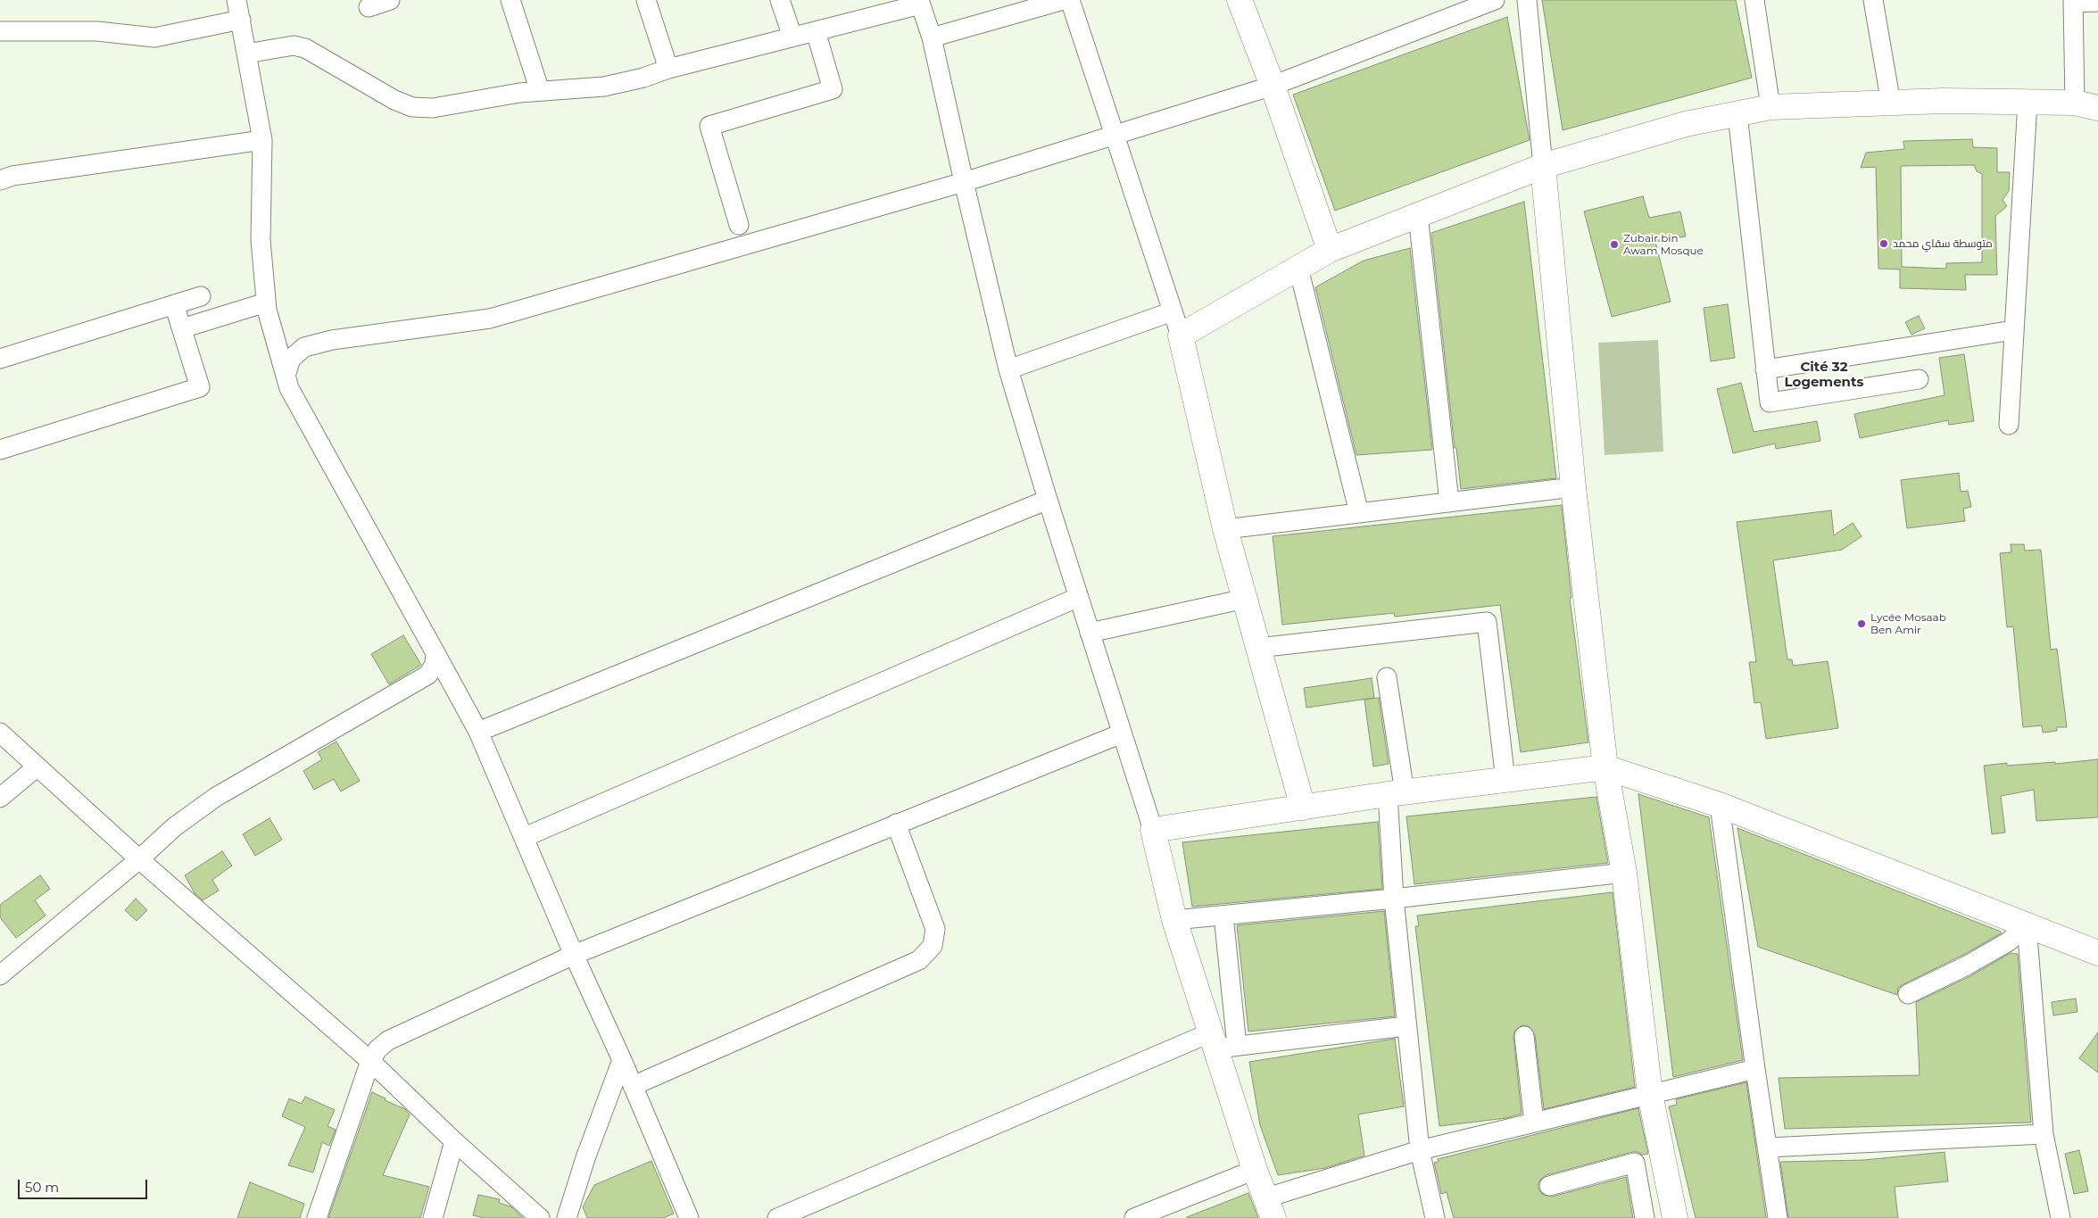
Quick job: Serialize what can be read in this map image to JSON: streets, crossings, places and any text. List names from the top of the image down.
{
  "districts": ["Cité 32 Logements"],
  "places": ["متوسطة سقاي محمد", "Zubair bin Awam Mosque", "Lycée Mosaab Ben Amir"],
  "scale_bar": "50 m"
}
